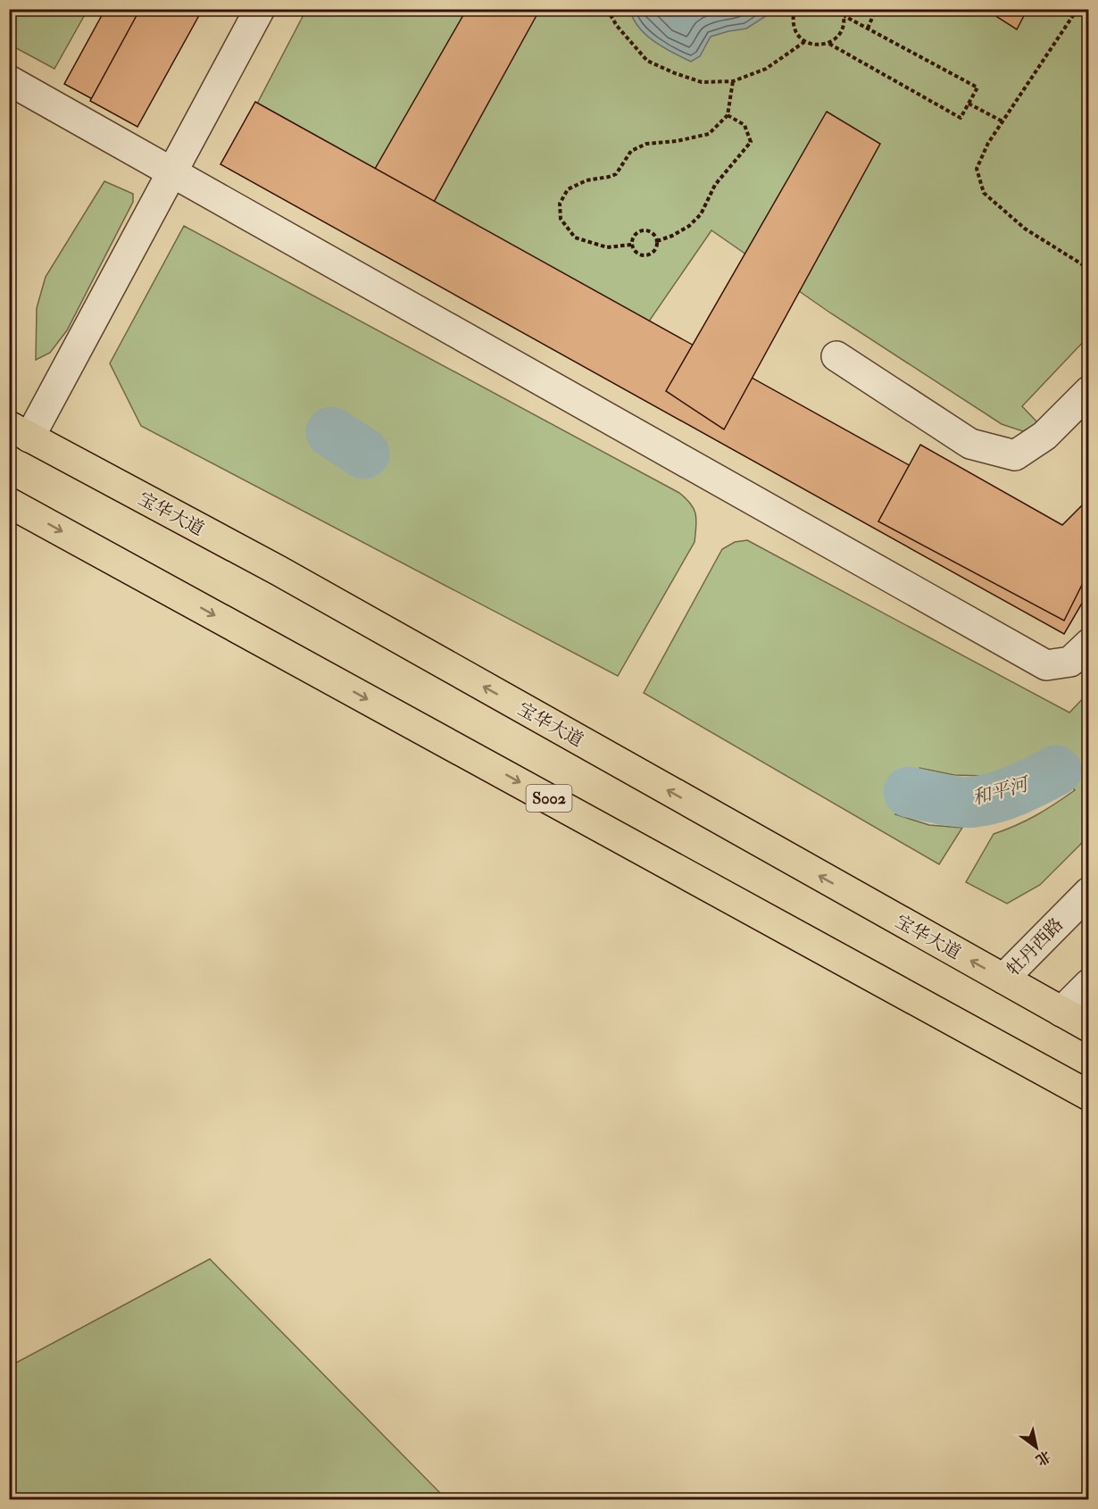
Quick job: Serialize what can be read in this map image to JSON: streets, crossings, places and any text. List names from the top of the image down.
{
  "streets": {
    "main road": ["宝华大道", "S002"],
    "street": ["牡丹西路"]
  },
  "crossings": [
    ["宝华大道", "牡丹西路"]
  ],
  "water": ["和平河"],
  "north": "bottom right"
}
